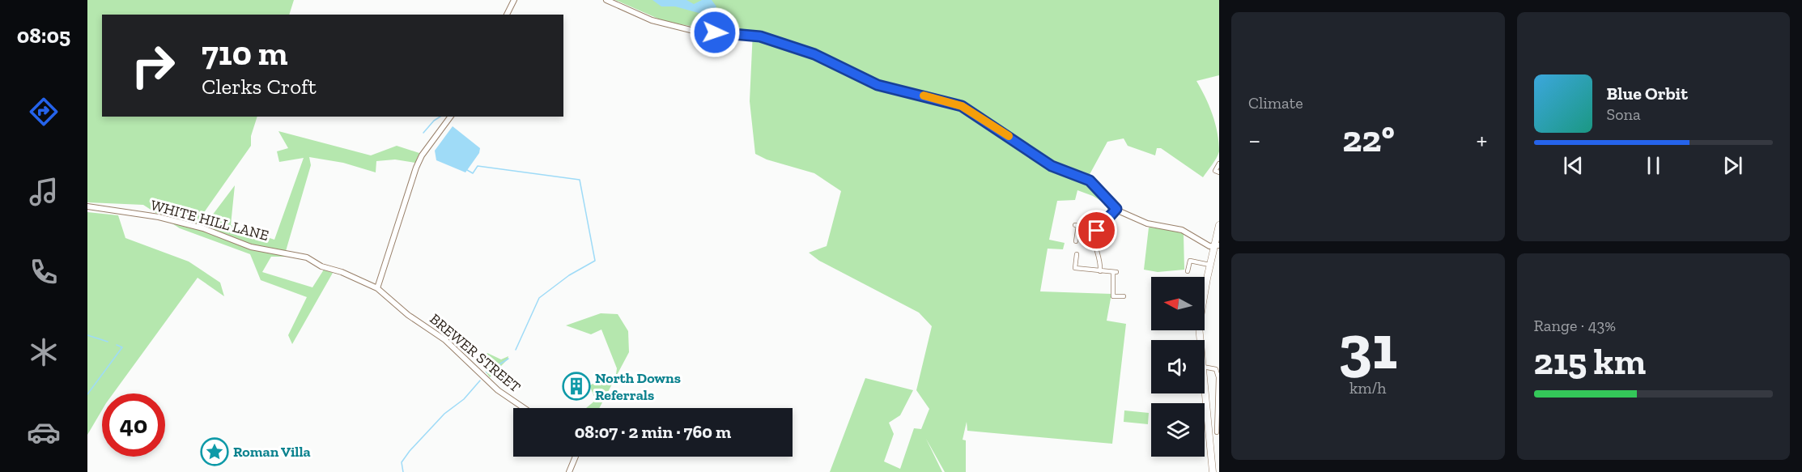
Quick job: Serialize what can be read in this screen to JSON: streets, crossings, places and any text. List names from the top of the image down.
{
  "streets": {
    "street": ["WHITE HILL LANE", "BREWER STREET"]
  },
  "crossings": [
    ["WHITE HILL LANE", "BREWER STREET"]
  ],
  "places": {
    "building": ["North Downs Referrals"],
    "place": ["Roman Villa"]
  },
  "north": "left",
  "page": {
    "tabs": "08:05",
    "tile": [
      "Climate",
      ["31", "km/h"],
      ["Range · 43%", "215 km"]
    ],
    "turn": ["710 m", "Clerks Croft"],
    "song": ["Blue Orbit", "Sona"],
    "heat": ["−", "22°", "+"],
    "limit": "40",
    "trip": "08:07 · 2 min · 760 m"
  }
}
